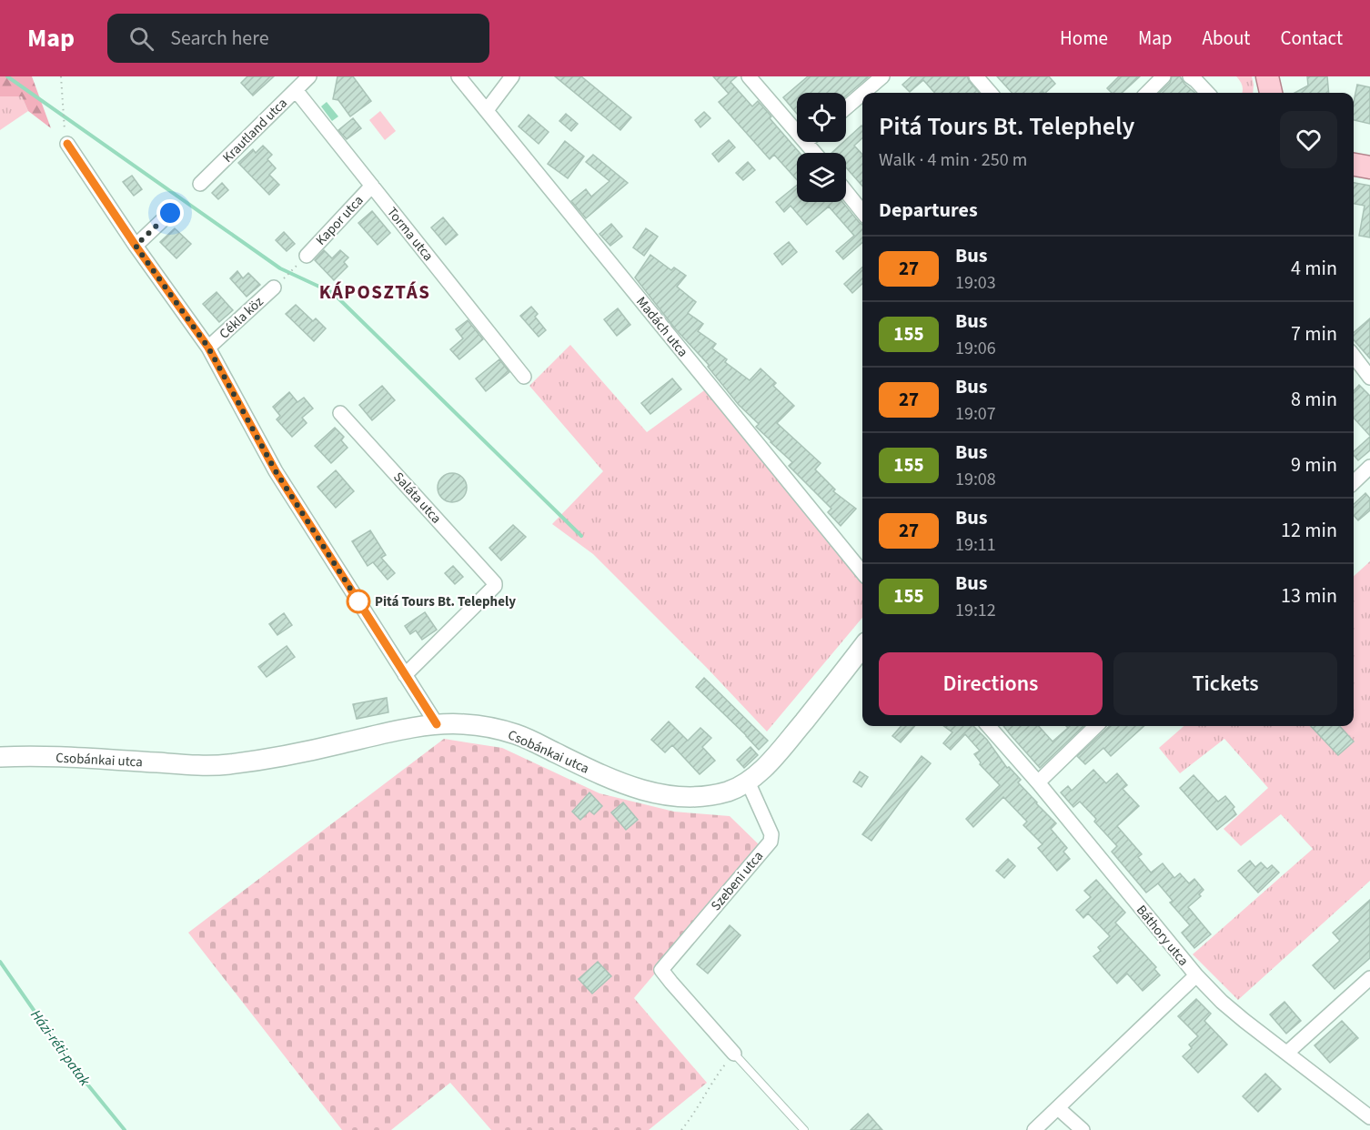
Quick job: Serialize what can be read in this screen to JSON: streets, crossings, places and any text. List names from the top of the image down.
{
  "streets": {
    "main road": ["Csobánkai utca"],
    "street": [
      "Krautland utca",
      "Kapor utca",
      "Torma utca",
      "Cékla köz",
      "Madách utca",
      "Saláta utca",
      "Szebeni utca",
      "Báthory utca"
    ]
  },
  "crossings": [
    ["Krautland utca", "Torma utca"],
    ["Kapor utca", "Torma utca"],
    ["Csobánkai utca", "Szebeni utca"]
  ],
  "districts": ["KÁPOSZTÁS"],
  "water": ["Házi-réti-patak"],
  "places": ["Pitá Tours Bt. Telephely"],
  "lines": ["bus line 27"],
  "page": {
    "header": "Map",
    "search": "Search here",
    "nav": [
      "Home",
      "Map",
      "About",
      "Contact"
    ],
    "heading": [
      ["Pitá Tours Bt. Telephely", "Walk · 4 min · 250 m"],
      "Departures"
    ],
    "list": [
      {
        "mark": "27",
        "name": "Bus",
        "note": "19:03",
        "value": "4 min"
      },
      {
        "mark": "155",
        "name": "Bus",
        "note": "19:06",
        "value": "7 min"
      },
      {
        "mark": "27",
        "name": "Bus",
        "note": "19:07",
        "value": "8 min"
      },
      {
        "mark": "155",
        "name": "Bus",
        "note": "19:08",
        "value": "9 min"
      },
      {
        "mark": "27",
        "name": "Bus",
        "note": "19:11",
        "value": "12 min"
      },
      {
        "mark": "155",
        "name": "Bus",
        "note": "19:12",
        "value": "13 min"
      }
    ],
    "buttons": ["Directions", "Tickets"]
  }
}
